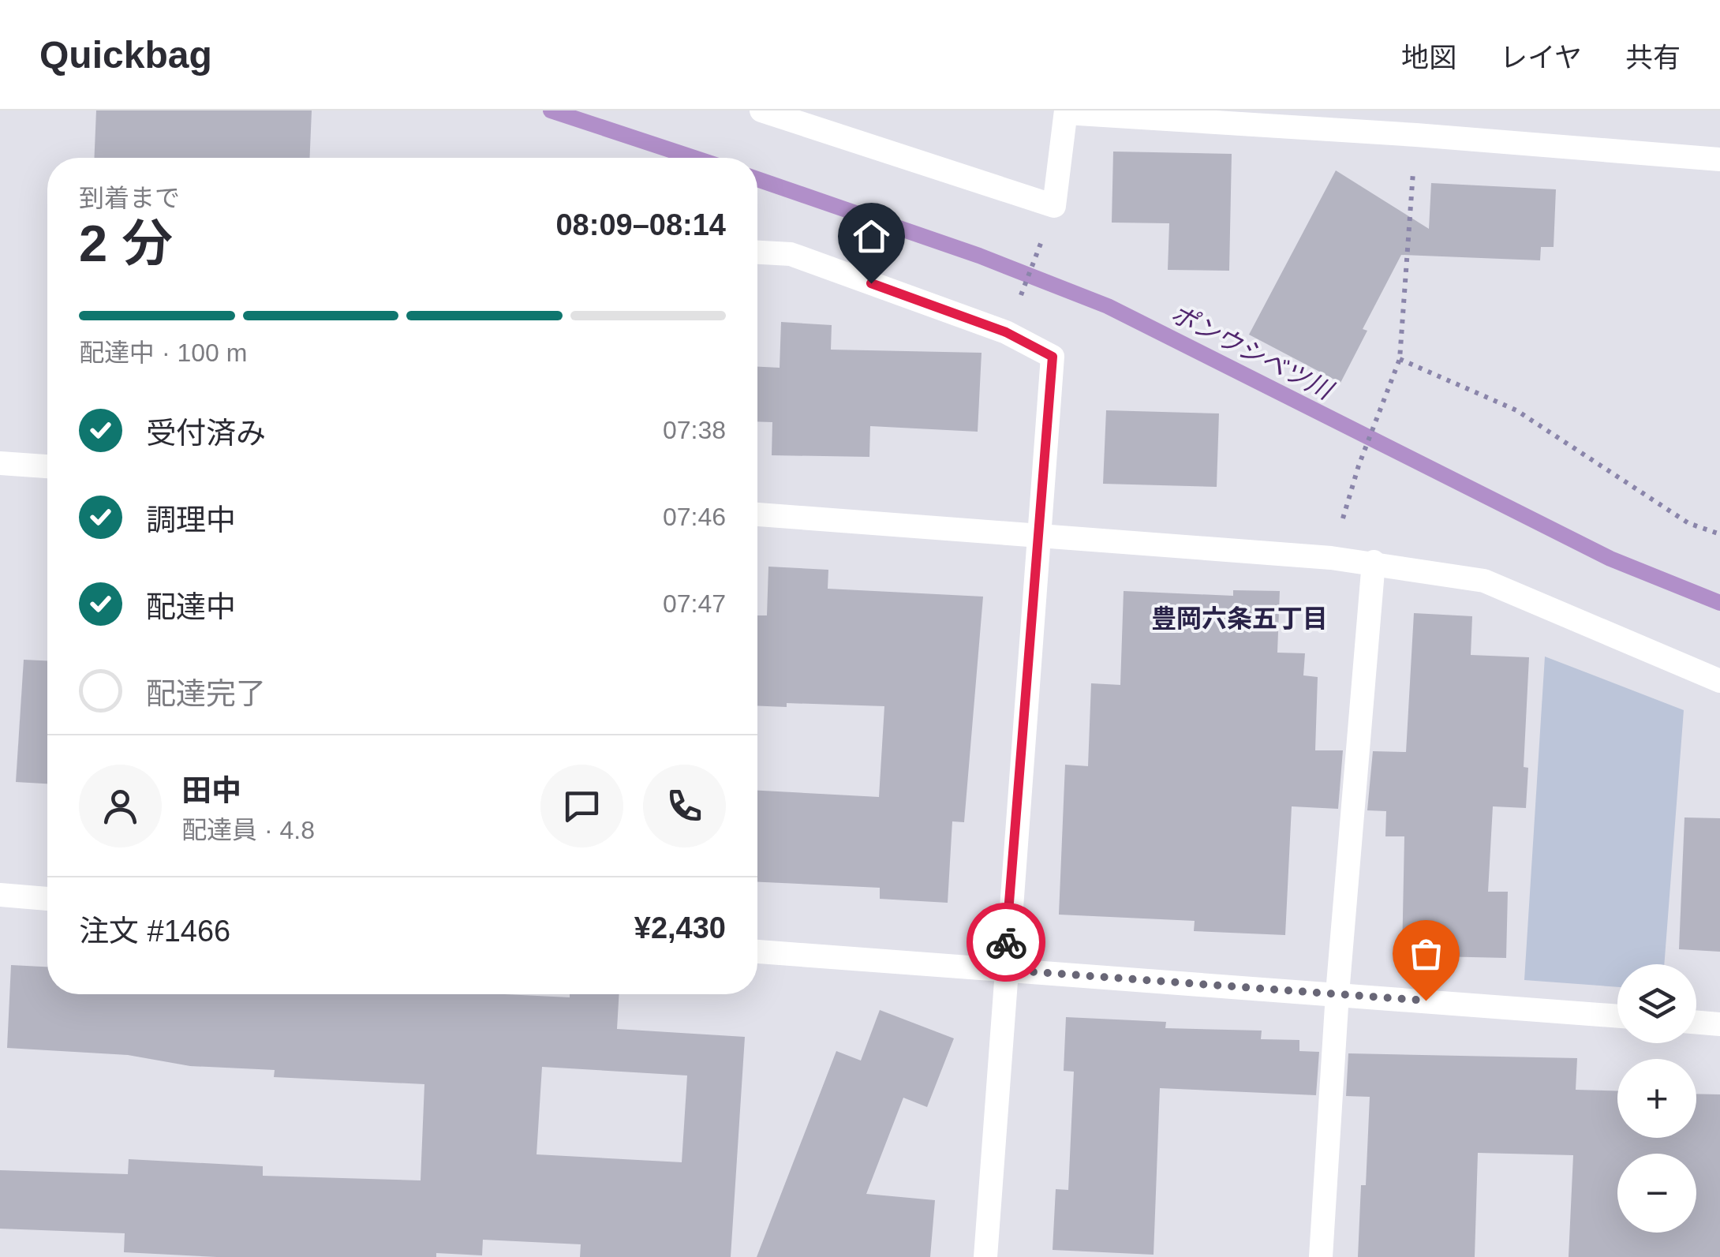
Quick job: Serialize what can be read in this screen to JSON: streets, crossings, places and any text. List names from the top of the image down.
{
  "districts": ["豊岡六条五丁目"],
  "water": ["ポンウシベツ川"],
  "page": {
    "header": "Quickbag",
    "nav": ["地図", "レイヤ", "共有"],
    "heading": ["2 分", "到着まで", "08:09–08:14"],
    "panel": [
      "田中",
      "配達員 · 4.8",
      "注文 #1466",
      "¥2,430"
    ],
    "bar": "配達中 · 100 m",
    "list": [
      ["受付済み", "07:38"],
      ["調理中", "07:46"],
      ["配達中", "07:47"],
      "配達完了"
    ],
    "map_buttons": ["+", "−"]
  }
}
